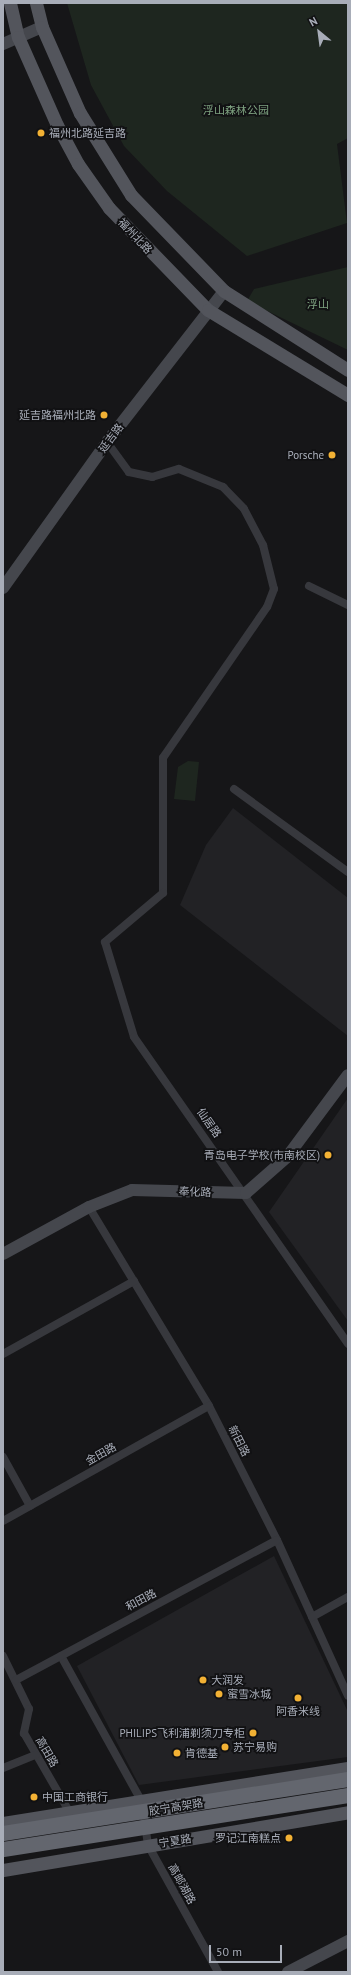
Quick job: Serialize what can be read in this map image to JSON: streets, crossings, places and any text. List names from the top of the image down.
{
  "streets": {
    "highway": ["胶宁高架路"],
    "main road": ["福州北路", "宁夏路"],
    "street": [
      "延吉路",
      "仙居路",
      "奉化路",
      "新田路",
      "金田路",
      "和田路",
      "高田路",
      "高邮湖路"
    ]
  },
  "crossings": [
    ["福州北路", "延吉路"],
    ["延吉路", "仙居路"],
    ["仙居路", "奉化路"],
    ["奉化路", "新田路"],
    ["新田路", "金田路"],
    ["新田路", "和田路"],
    ["和田路", "高田路"],
    ["宁夏路", "高邮湖路"]
  ],
  "parks": ["浮山森林公园", "浮山"],
  "places": [
    "福州北路延吉路",
    "延吉路福州北路",
    "Porsche",
    "青岛电子学校(市南校区)",
    "大润发",
    "蜜雪冰城",
    "阿香米线",
    "PHILIPS飞利浦剃须刀专柜",
    "苏宁易购",
    "肯德基",
    "中国工商银行",
    "罗记江南糕点"
  ],
  "scale_bar": "50 m",
  "north": "top left"
}
